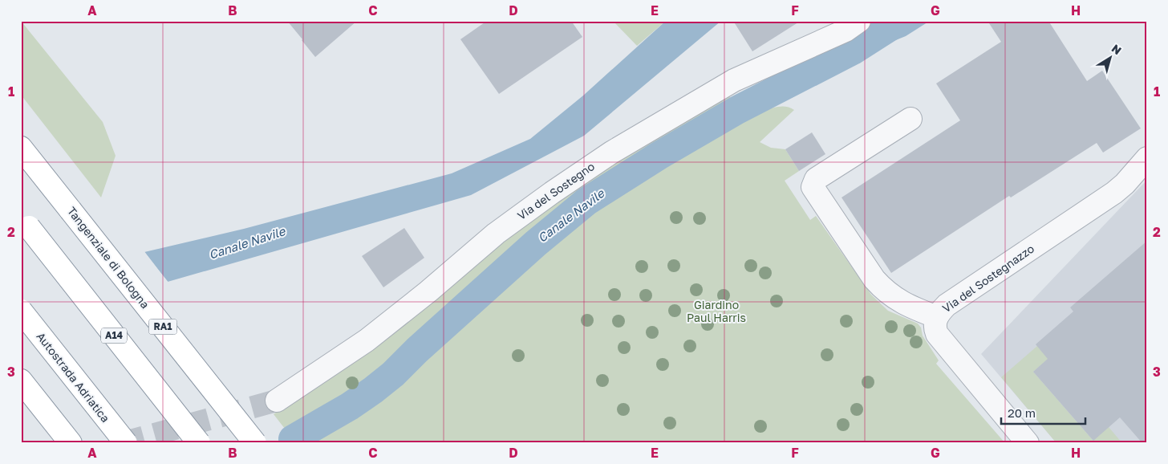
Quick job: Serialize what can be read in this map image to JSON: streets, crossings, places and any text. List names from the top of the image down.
{
  "streets": {
    "highway": [
      "Tangenziale di Bologna",
      "RA1",
      "A14",
      "Autostrada Adriatica"
    ],
    "street": ["Via del Sostegno", "Via del Sostegnazzo"]
  },
  "water": ["Canale Navile"],
  "parks": ["Giardino Paul Harris"],
  "scale_bar": "20 m",
  "north": "top right",
  "grid": {
    "columns": [
      "A",
      "B",
      "C",
      "D",
      "E",
      "F",
      "G",
      "H"
    ],
    "rows": ["1", "2", "3"]
  }
}
